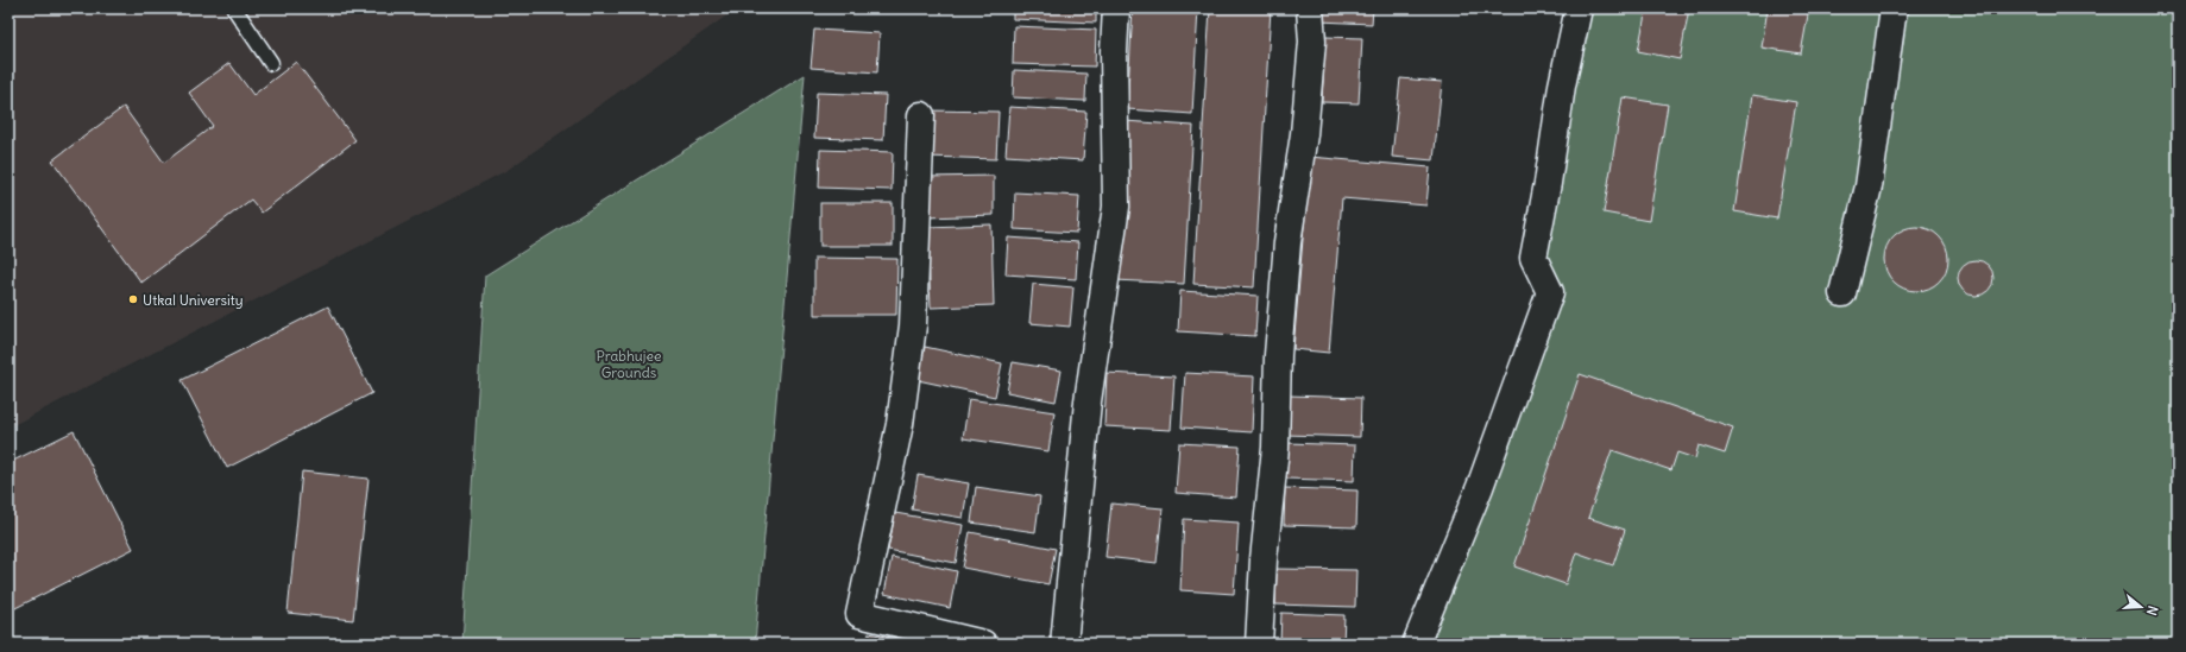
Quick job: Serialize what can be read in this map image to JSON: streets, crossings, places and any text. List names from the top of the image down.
{
  "parks": ["Prabhujee Grounds"],
  "places": ["Utkal University"],
  "north": "right"
}
